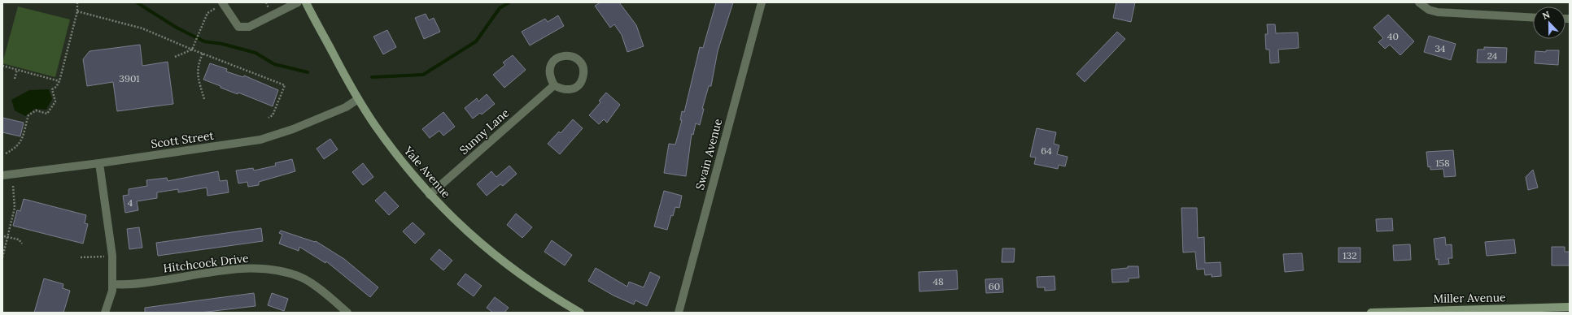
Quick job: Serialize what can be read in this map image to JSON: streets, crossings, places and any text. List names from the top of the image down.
{
  "streets": {
    "main road": ["Yale Avenue", "Miller Avenue"],
    "street": [
      "Sunny Lane",
      "Scott Street",
      "Swain Avenue",
      "Hitchcock Drive"
    ]
  },
  "crossings": [
    ["Sunny Lane", "Yale Avenue"],
    ["Scott Street", "Yale Avenue"]
  ],
  "house_numbers": [
    "40",
    "34",
    "24",
    "3901",
    "64",
    "158",
    "4",
    "132",
    "48",
    "60"
  ],
  "north": "top"
}
